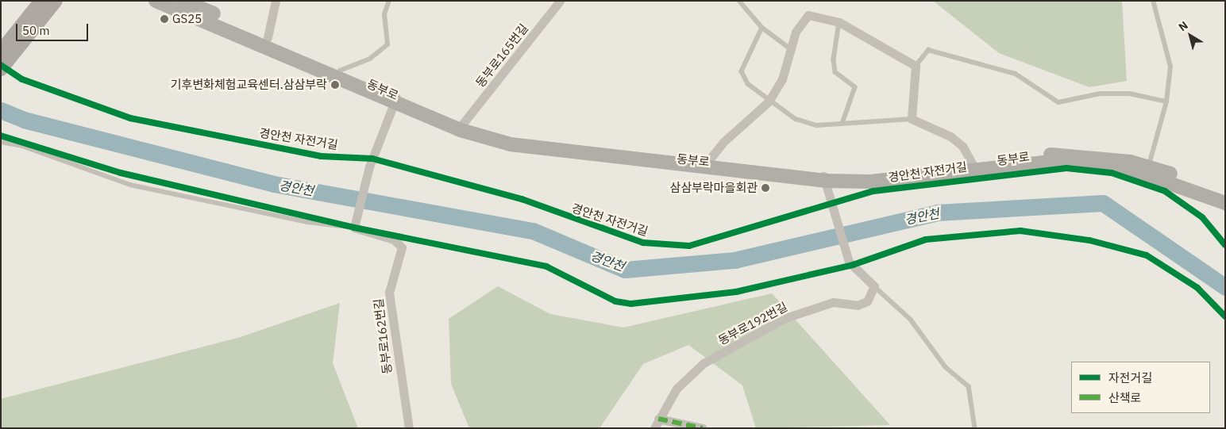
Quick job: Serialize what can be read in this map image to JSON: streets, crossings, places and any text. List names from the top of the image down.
{
  "streets": {
    "main road": ["동부로"],
    "street": ["동부로165번길", "동부로192번길", "동부로162번길"],
    "cycle path": ["경안천 자전거길"]
  },
  "crossings": [
    ["동부로165번길", "동부로"]
  ],
  "water": ["경안천"],
  "places": ["GS25", "기후변화체험교육센터.삼삼부락", "삼삼부락마을회관"],
  "legend": ["자전거길", "산책로"],
  "scale_bar": "50 m",
  "north": "top left"
}
